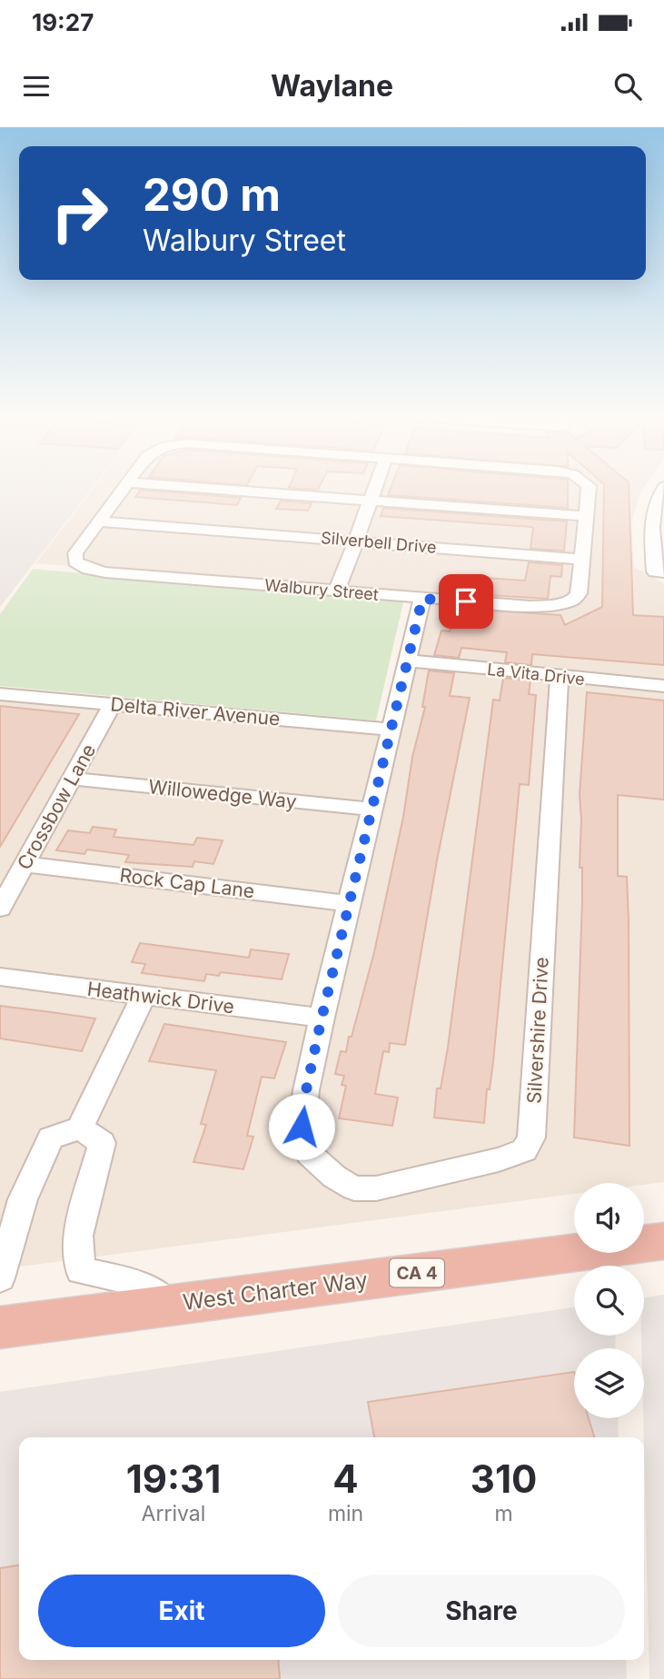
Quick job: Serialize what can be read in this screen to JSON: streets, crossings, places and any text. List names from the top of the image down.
{
  "streets": {
    "highway": ["CA 4", "West Charter Way"],
    "street": [
      "Silverbell Drive",
      "Walbury Street",
      "La Vita Drive",
      "Delta River Avenue",
      "Willowedge Way",
      "Crossbow Lane",
      "Rock Cap Lane",
      "Heathwick Drive",
      "Silvershire Drive"
    ]
  },
  "crossings": [
    ["Silverbell Drive", "Walbury Street"],
    ["La Vita Drive", "Silvershire Drive"],
    ["Delta River Avenue", "Crossbow Lane"],
    ["Willowedge Way", "Crossbow Lane"],
    ["Crossbow Lane", "Rock Cap Lane"],
    ["Heathwick Drive", "Silvershire Drive"]
  ],
  "page": {
    "status": "19:27",
    "header": "Waylane",
    "turn": ["290 m", "Walbury Street"],
    "eta": [
      "19:31",
      "Arrival",
      "4",
      "min",
      "310",
      "m"
    ],
    "buttons": ["Exit", "Share"]
  }
}
